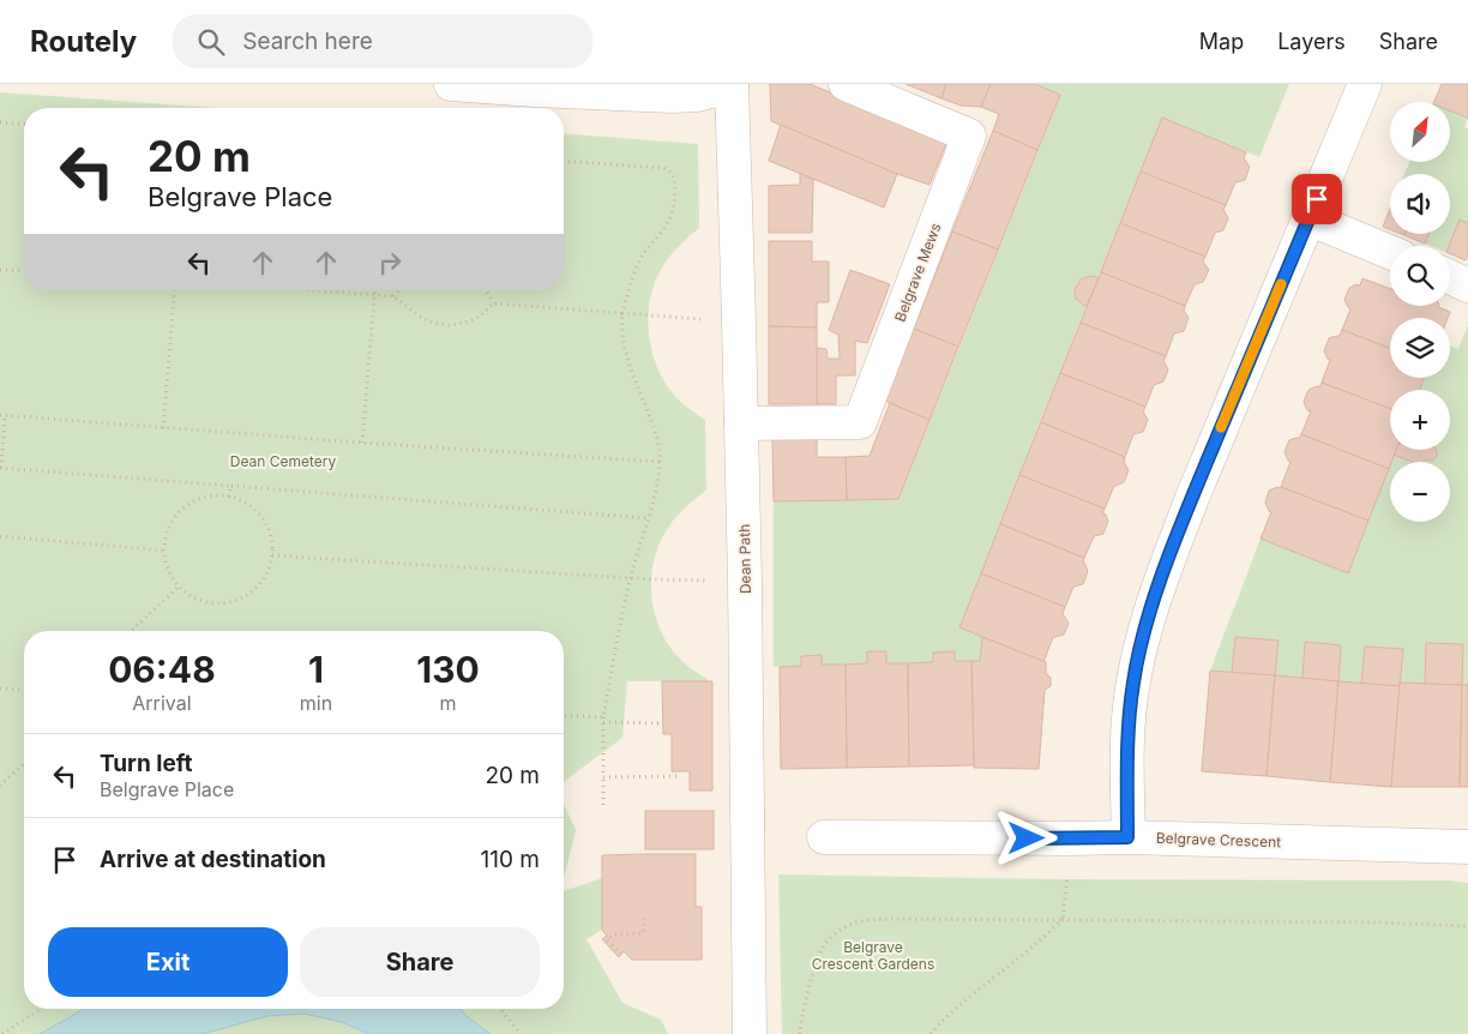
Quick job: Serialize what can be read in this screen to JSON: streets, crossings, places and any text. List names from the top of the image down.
{
  "streets": {
    "street": ["Belgrave Mews", "Dean Path", "Belgrave Crescent"]
  },
  "crossings": [
    ["Belgrave Mews", "Dean Path"]
  ],
  "parks": ["Dean Cemetery", "Belgrave Crescent Gardens"],
  "north": "top right",
  "page": {
    "header": "Routely",
    "search": "Search here",
    "nav": ["Map", "Layers", "Share"],
    "map_buttons": ["+", "−"],
    "turn": ["20 m", "Belgrave Place"],
    "eta": [
      "06:48",
      "Arrival",
      "1",
      "min",
      "130",
      "m"
    ],
    "list": [
      {
        "name": "Turn left",
        "note": "Belgrave Place",
        "value": "20 m"
      },
      {
        "name": "Arrive at destination",
        "value": "110 m"
      }
    ],
    "buttons": ["Exit", "Share"]
  }
}
